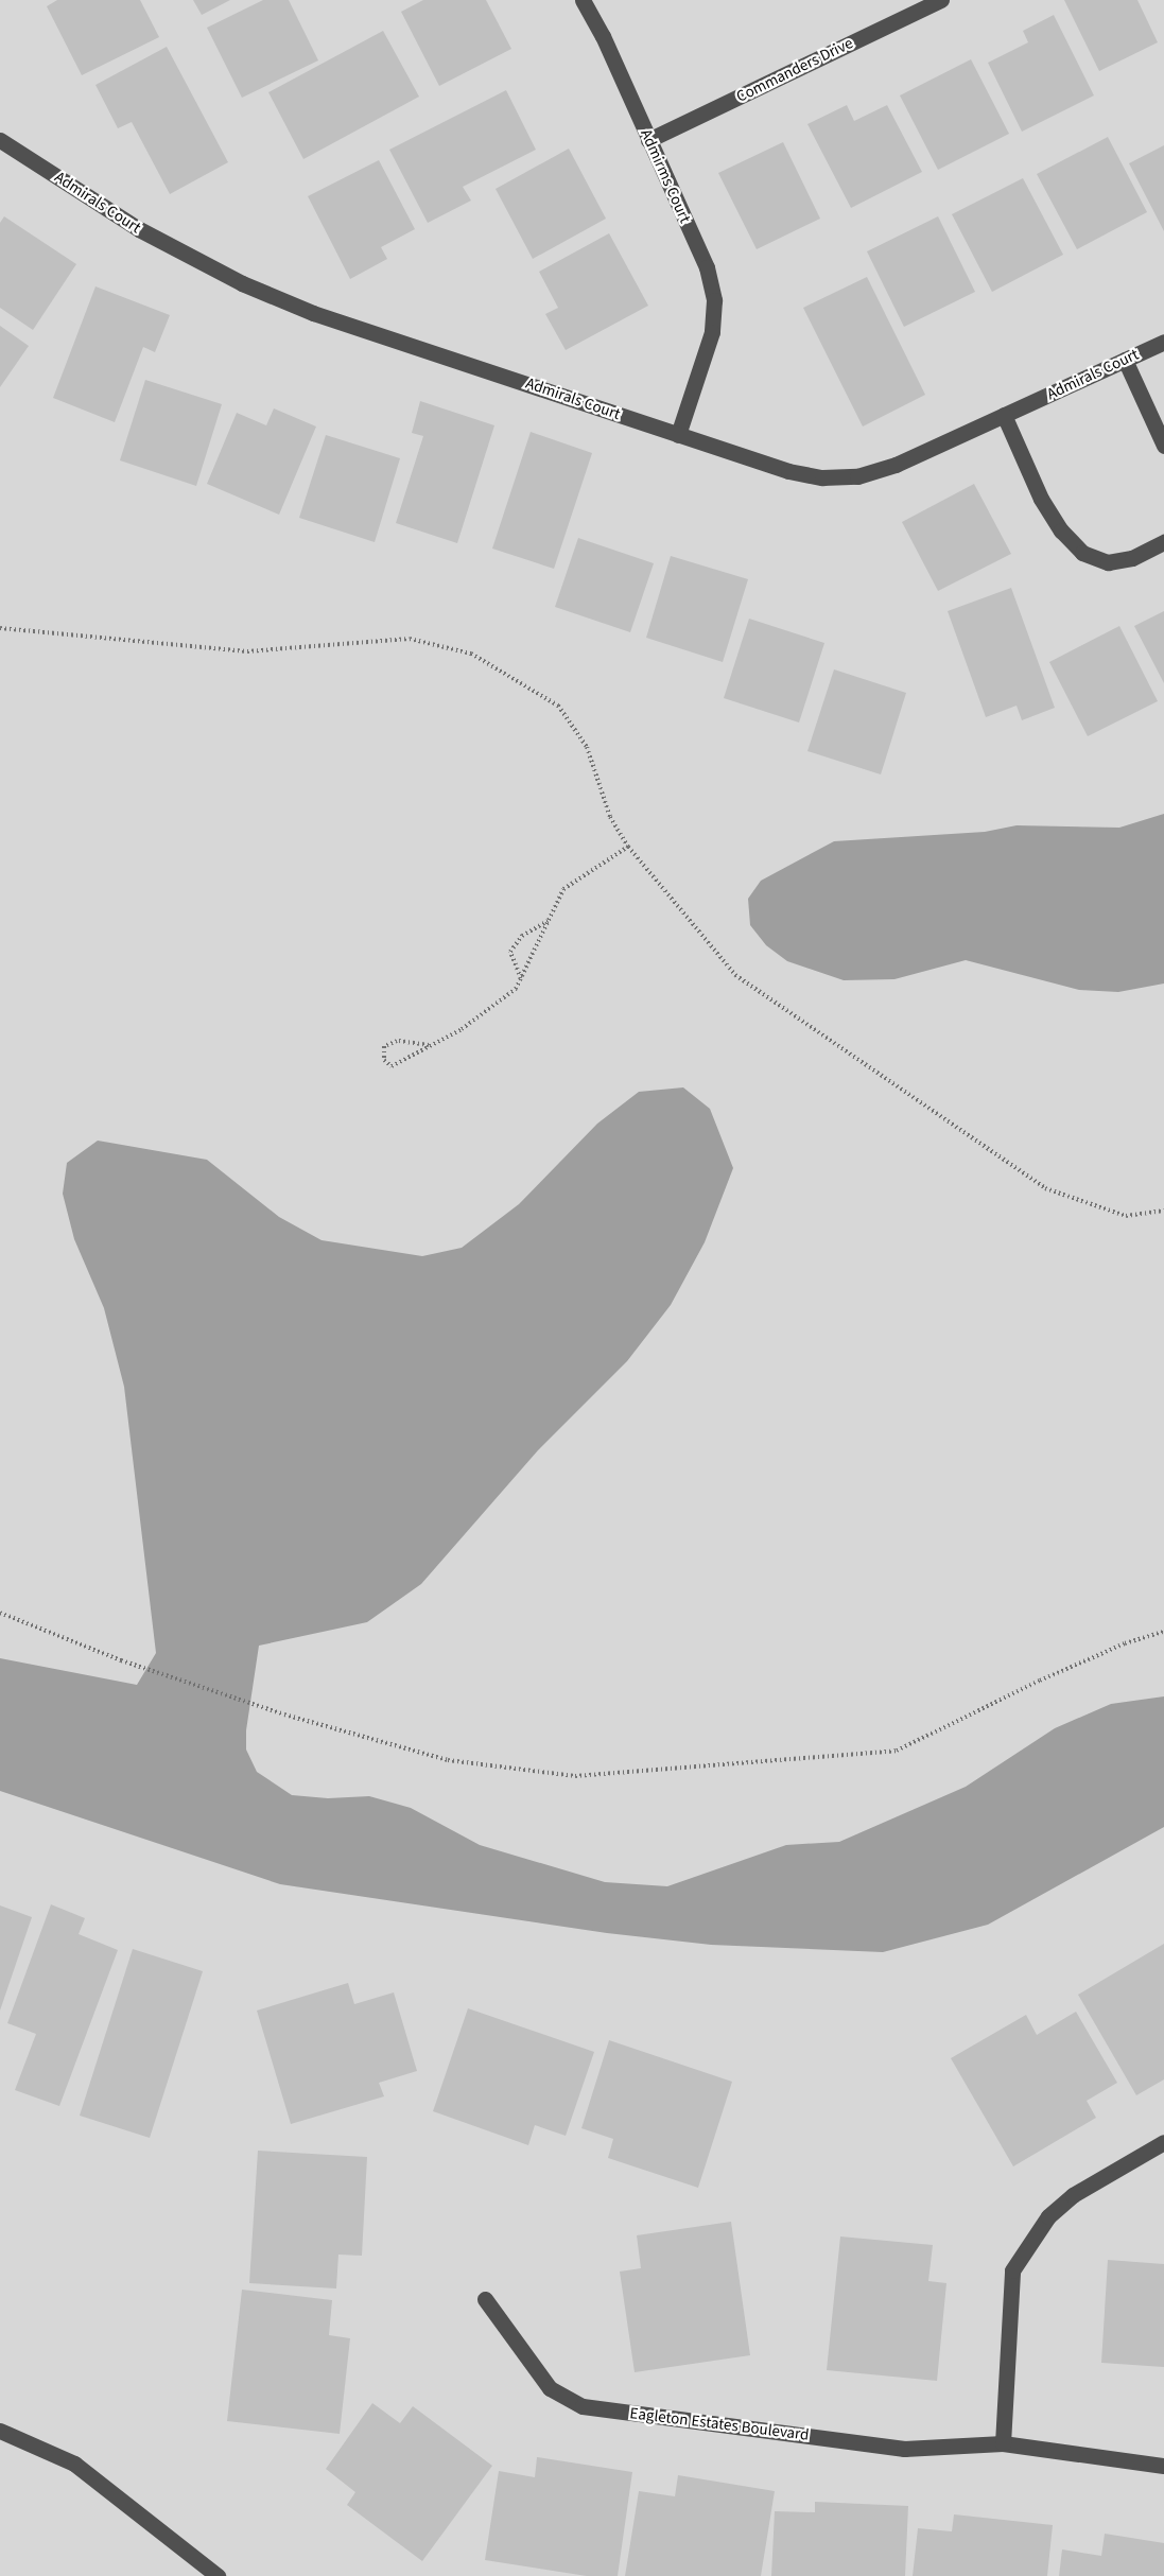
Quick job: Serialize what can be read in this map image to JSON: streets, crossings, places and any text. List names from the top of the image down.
{
  "streets": {
    "street": [
      "Commanders Drive",
      "Admirms Court",
      "Admirals Court",
      "Eagleton Estates Boulevard"
    ]
  },
  "crossings": [
    ["Commanders Drive", "Admirms Court"],
    ["Admirms Court", "Admirals Court"]
  ]
}
